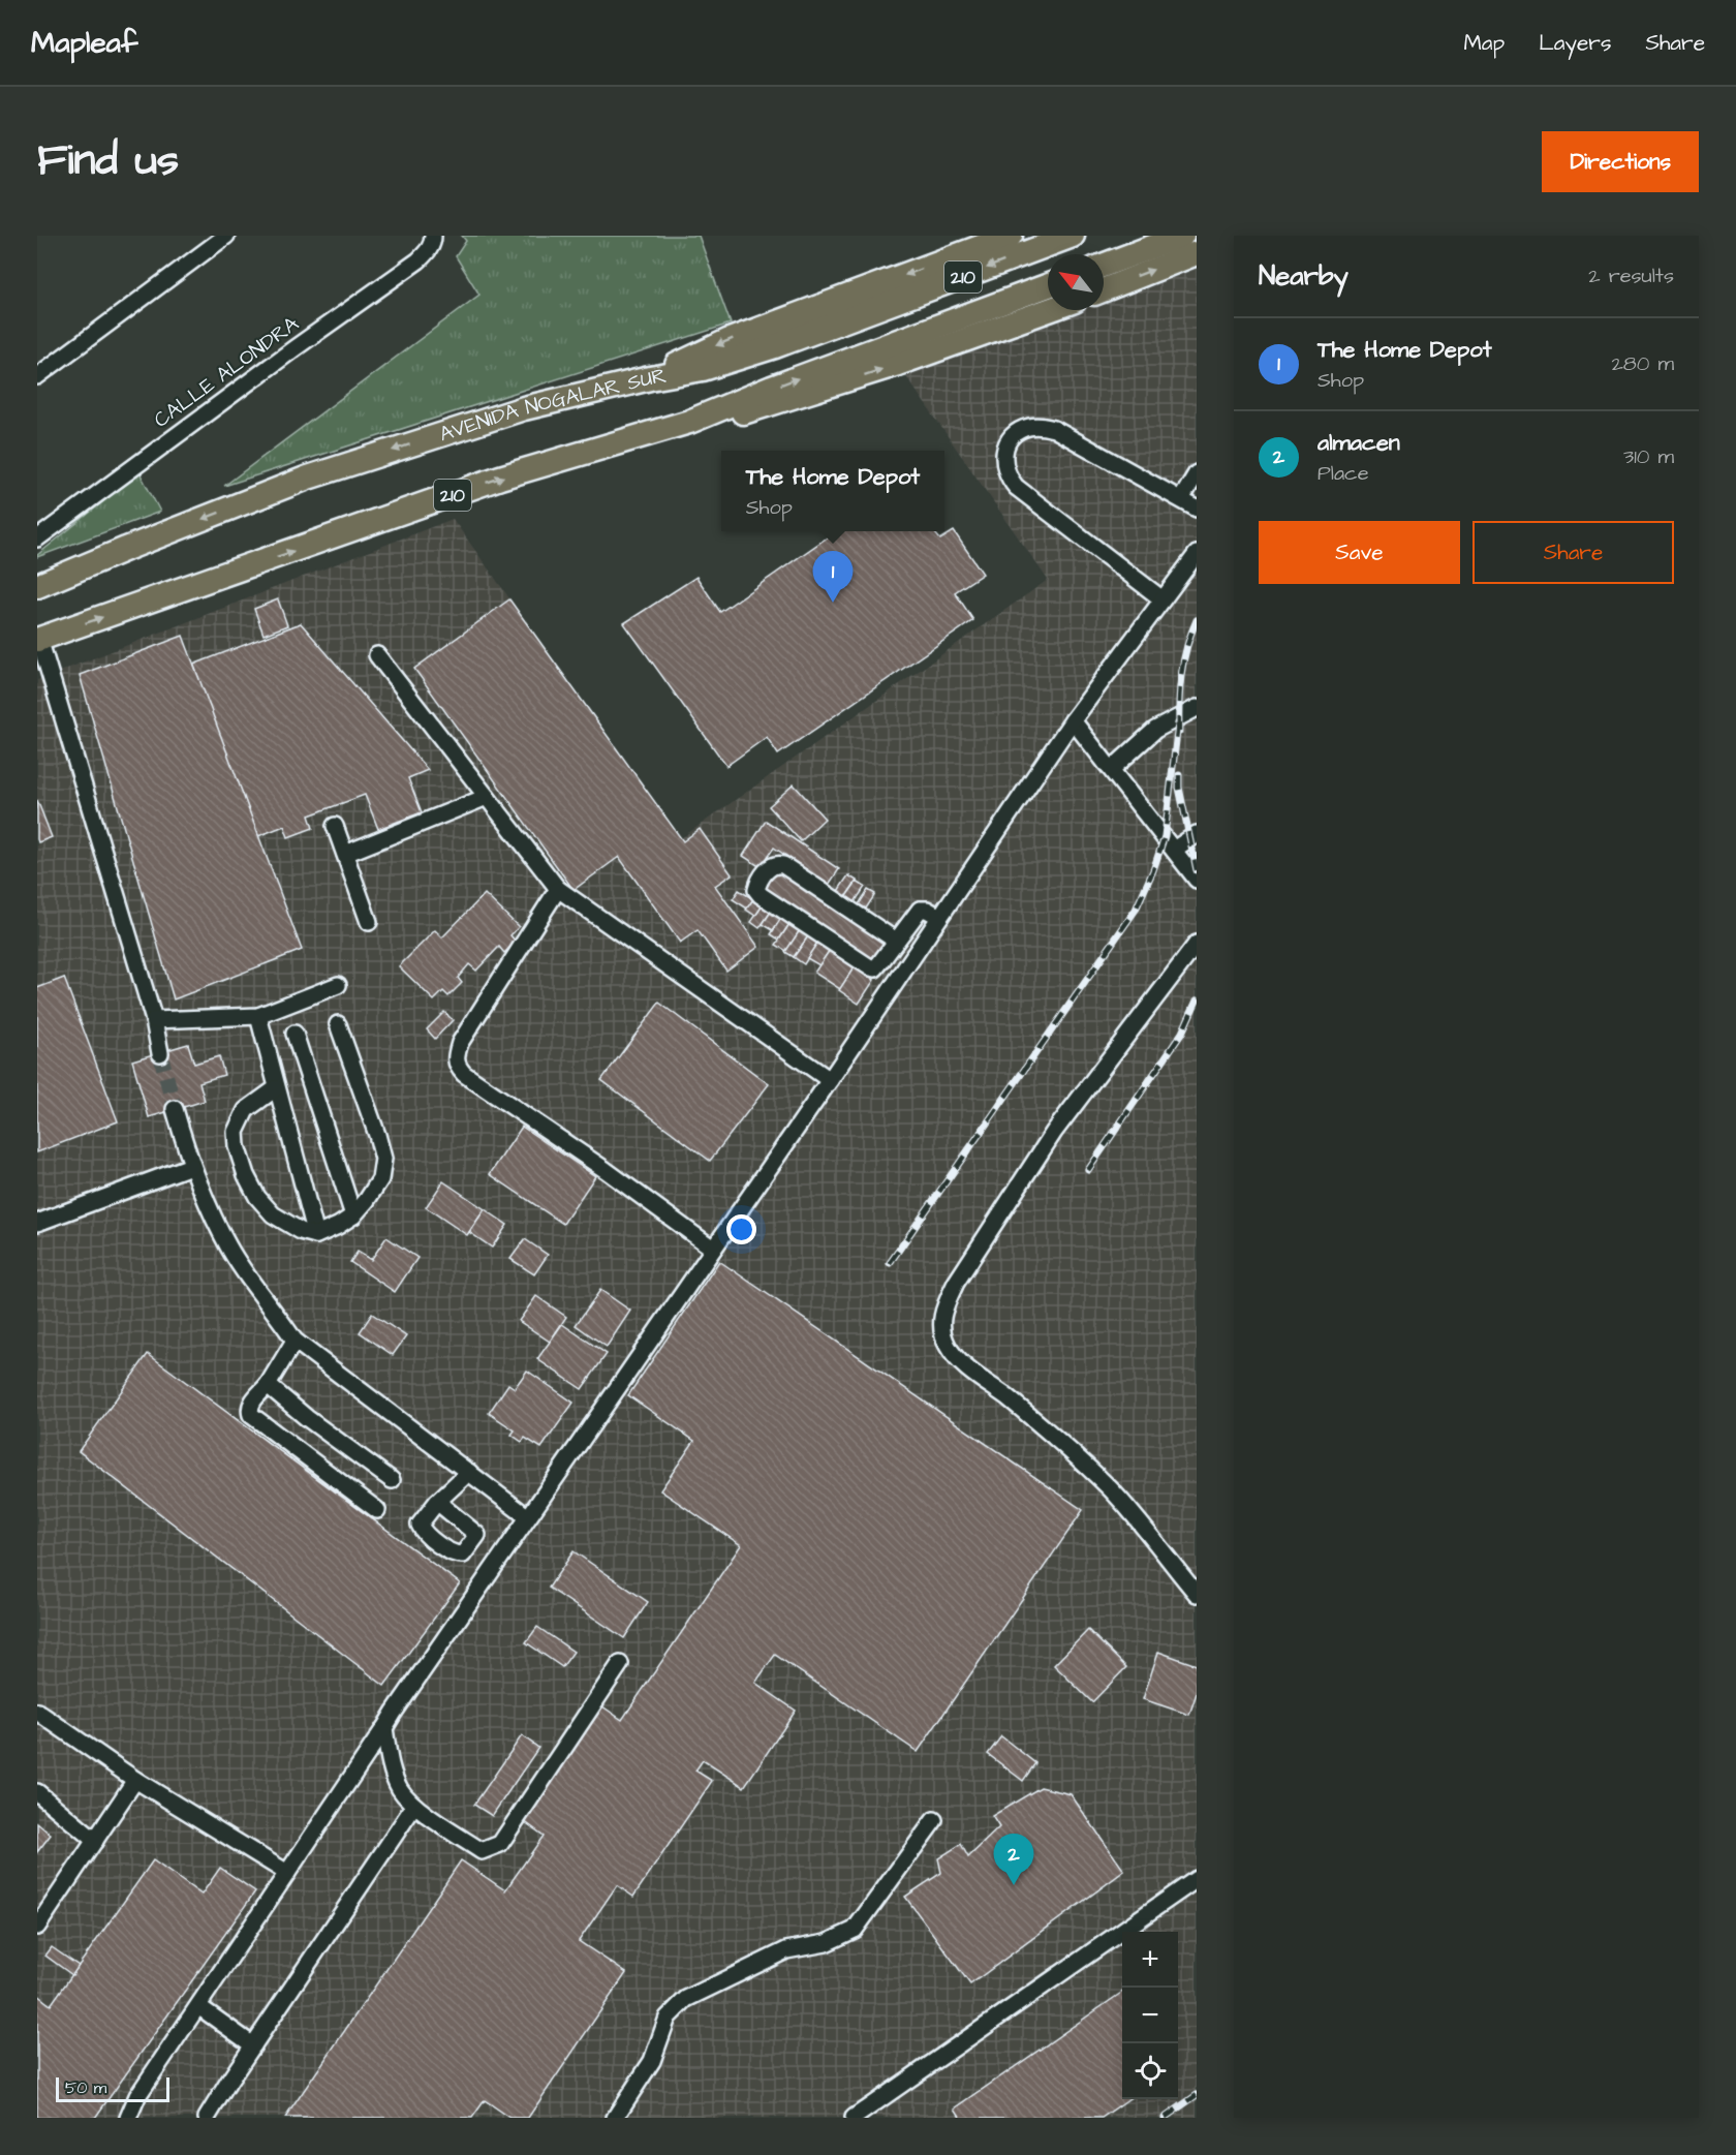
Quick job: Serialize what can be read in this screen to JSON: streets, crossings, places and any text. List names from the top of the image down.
{
  "streets": {
    "highway": ["210", "AVENIDA NOGALAR SUR"],
    "street": ["CALLE ALONDRA"]
  },
  "scale_bar": "50 m",
  "north": "top left",
  "page": {
    "header": "Mapleaf",
    "nav": ["Map", "Layers", "Share"],
    "title": "Find us",
    "buttons": [
      "Directions",
      ["Save", "Share"]
    ],
    "heading": ["Nearby", "2 results"],
    "list": [
      {
        "mark": "1",
        "name": "The Home Depot",
        "note": "Shop",
        "value": "280 m"
      },
      {
        "mark": "2",
        "name": "almacen",
        "note": "Place",
        "value": "310 m"
      }
    ],
    "popup": ["The Home Depot", "Shop"],
    "pins": ["1", "2"],
    "map_buttons": ["+", "−"],
    "scale": "50 m"
  }
}
